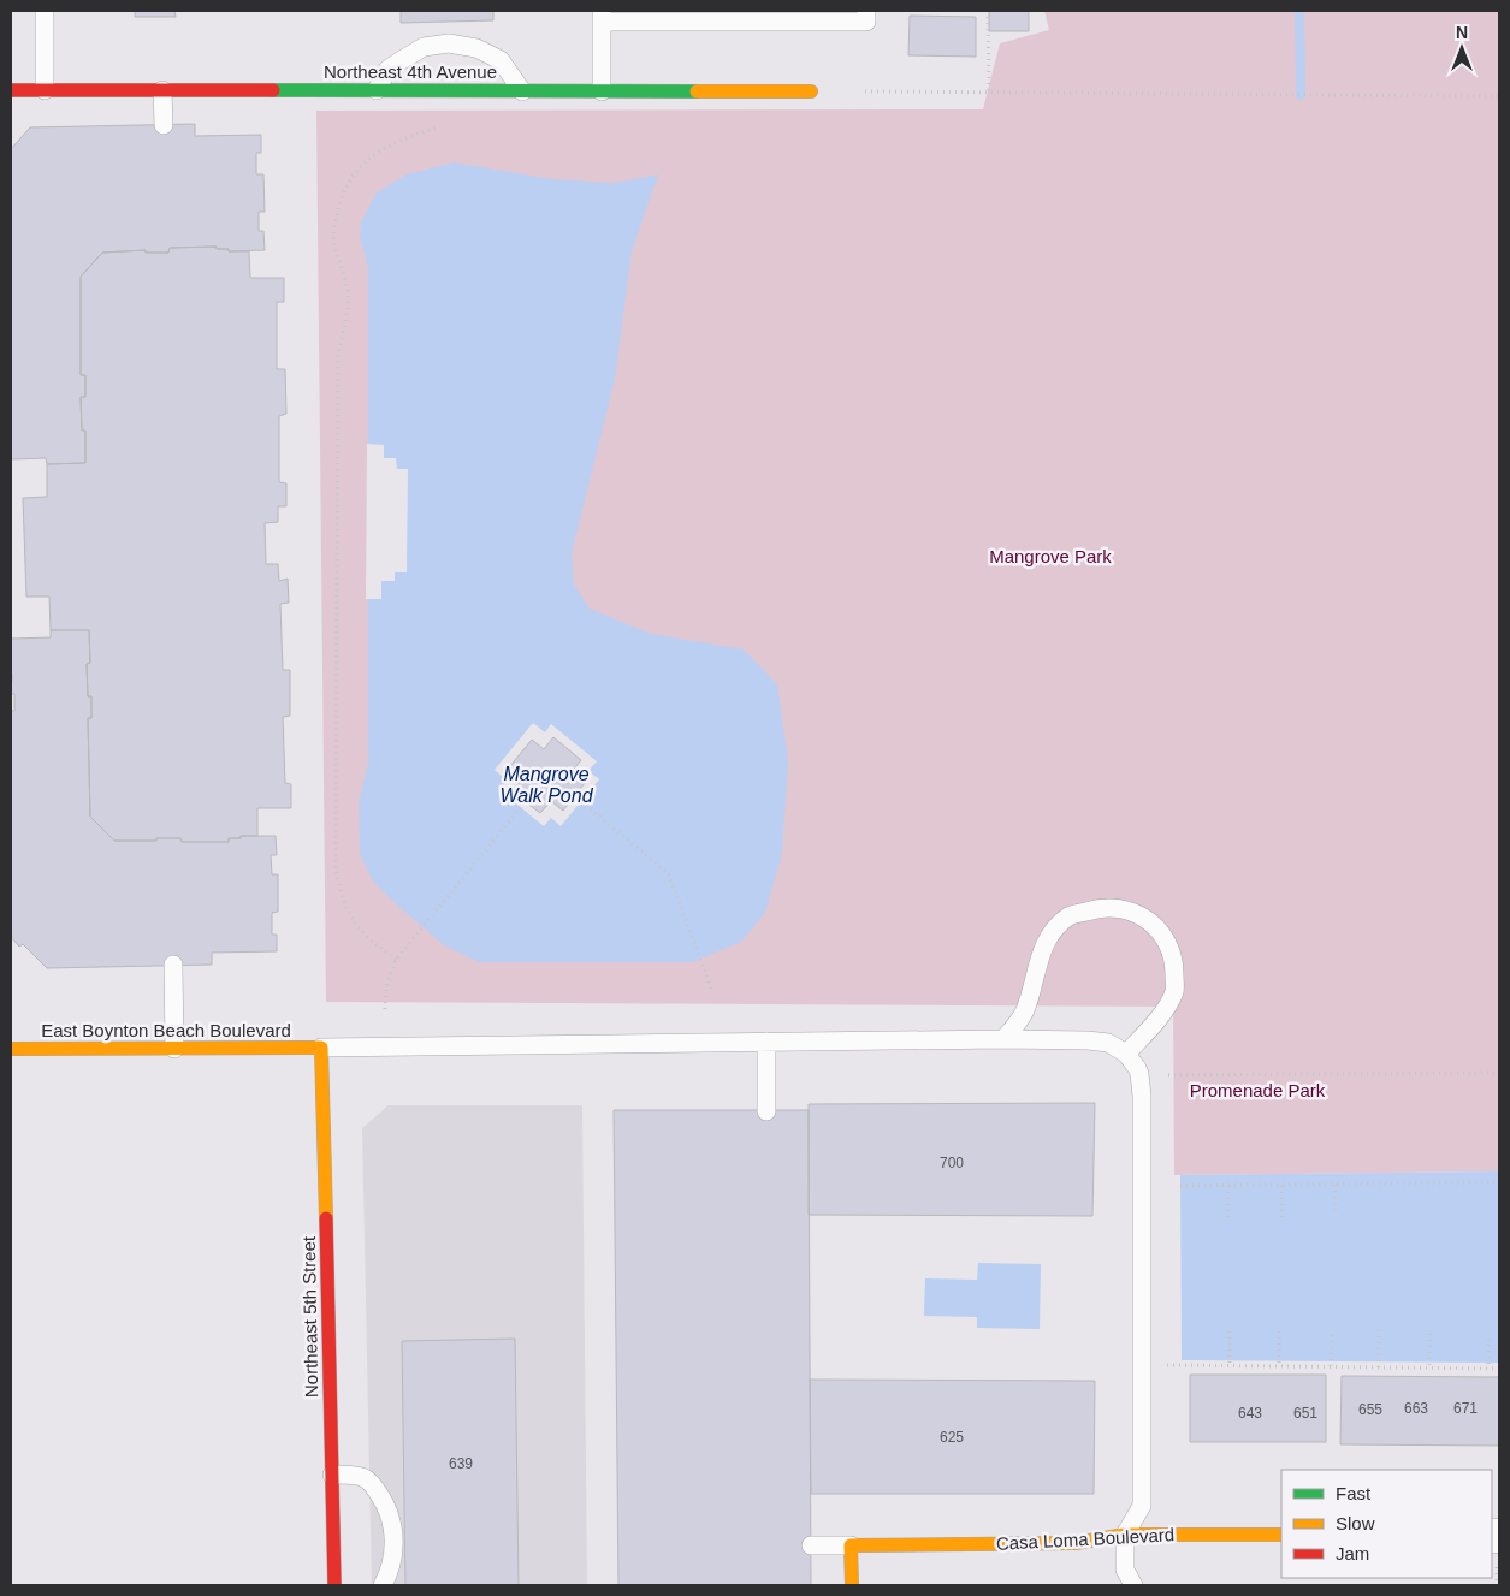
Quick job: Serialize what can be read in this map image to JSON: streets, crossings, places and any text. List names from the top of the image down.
{
  "streets": {
    "street": [
      "Northeast 4th Avenue",
      "East Boynton Beach Boulevard",
      "Northeast 5th Street",
      "Casa Loma Boulevard"
    ]
  },
  "crossings": [
    ["East Boynton Beach Boulevard", "Northeast 5th Street"]
  ],
  "water": ["Mangrove Walk Pond"],
  "parks": ["Mangrove Park", "Promenade Park"],
  "house_numbers": [
    "700",
    "663",
    "671",
    "655",
    "643",
    "651",
    "625",
    "639"
  ],
  "legend": ["Fast", "Slow", "Jam"],
  "north": "top"
}
